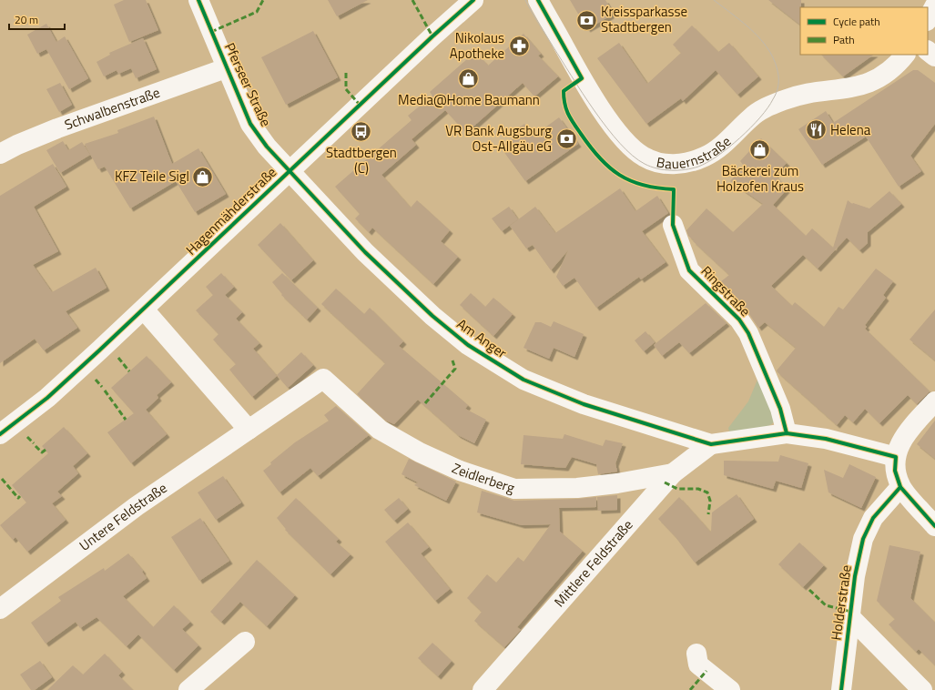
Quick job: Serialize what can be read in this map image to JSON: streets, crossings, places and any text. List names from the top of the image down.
{
  "streets": {
    "street": [
      "Pferseer Straße",
      "Schwalbenstraße",
      "Bauernstraße",
      "Hagenmähderstraße",
      "Ringstraße",
      "Am Anger",
      "Zeidlerberg",
      "Untere Feldstraße",
      "Mittlere Feldstraße",
      "Holderstraße"
    ]
  },
  "crossings": [
    ["Pferseer Straße", "Schwalbenstraße"],
    ["Pferseer Straße", "Hagenmähderstraße"],
    ["Pferseer Straße", "Am Anger"],
    ["Hagenmähderstraße", "Am Anger"],
    ["Am Anger", "Mittlere Feldstraße"],
    ["Zeidlerberg", "Untere Feldstraße"],
    ["Zeidlerberg", "Mittlere Feldstraße"]
  ],
  "places": {
    "bank": ["Kreissparkasse Stadtbergen", "VR Bank Augsburg Ost-Allgäu eG"],
    "pharmacy": ["Nikolaus Apotheke"],
    "shop": ["Media@Home Baumann", "Bäckerei zum Holzofen Kraus", "KFZ Teile Sigl"],
    "restaurant": ["Helena"],
    "bus stop": ["Stadtbergen (C)"]
  },
  "legend": ["Cycle path", "Path"],
  "scale_bar": "20 m"
}
